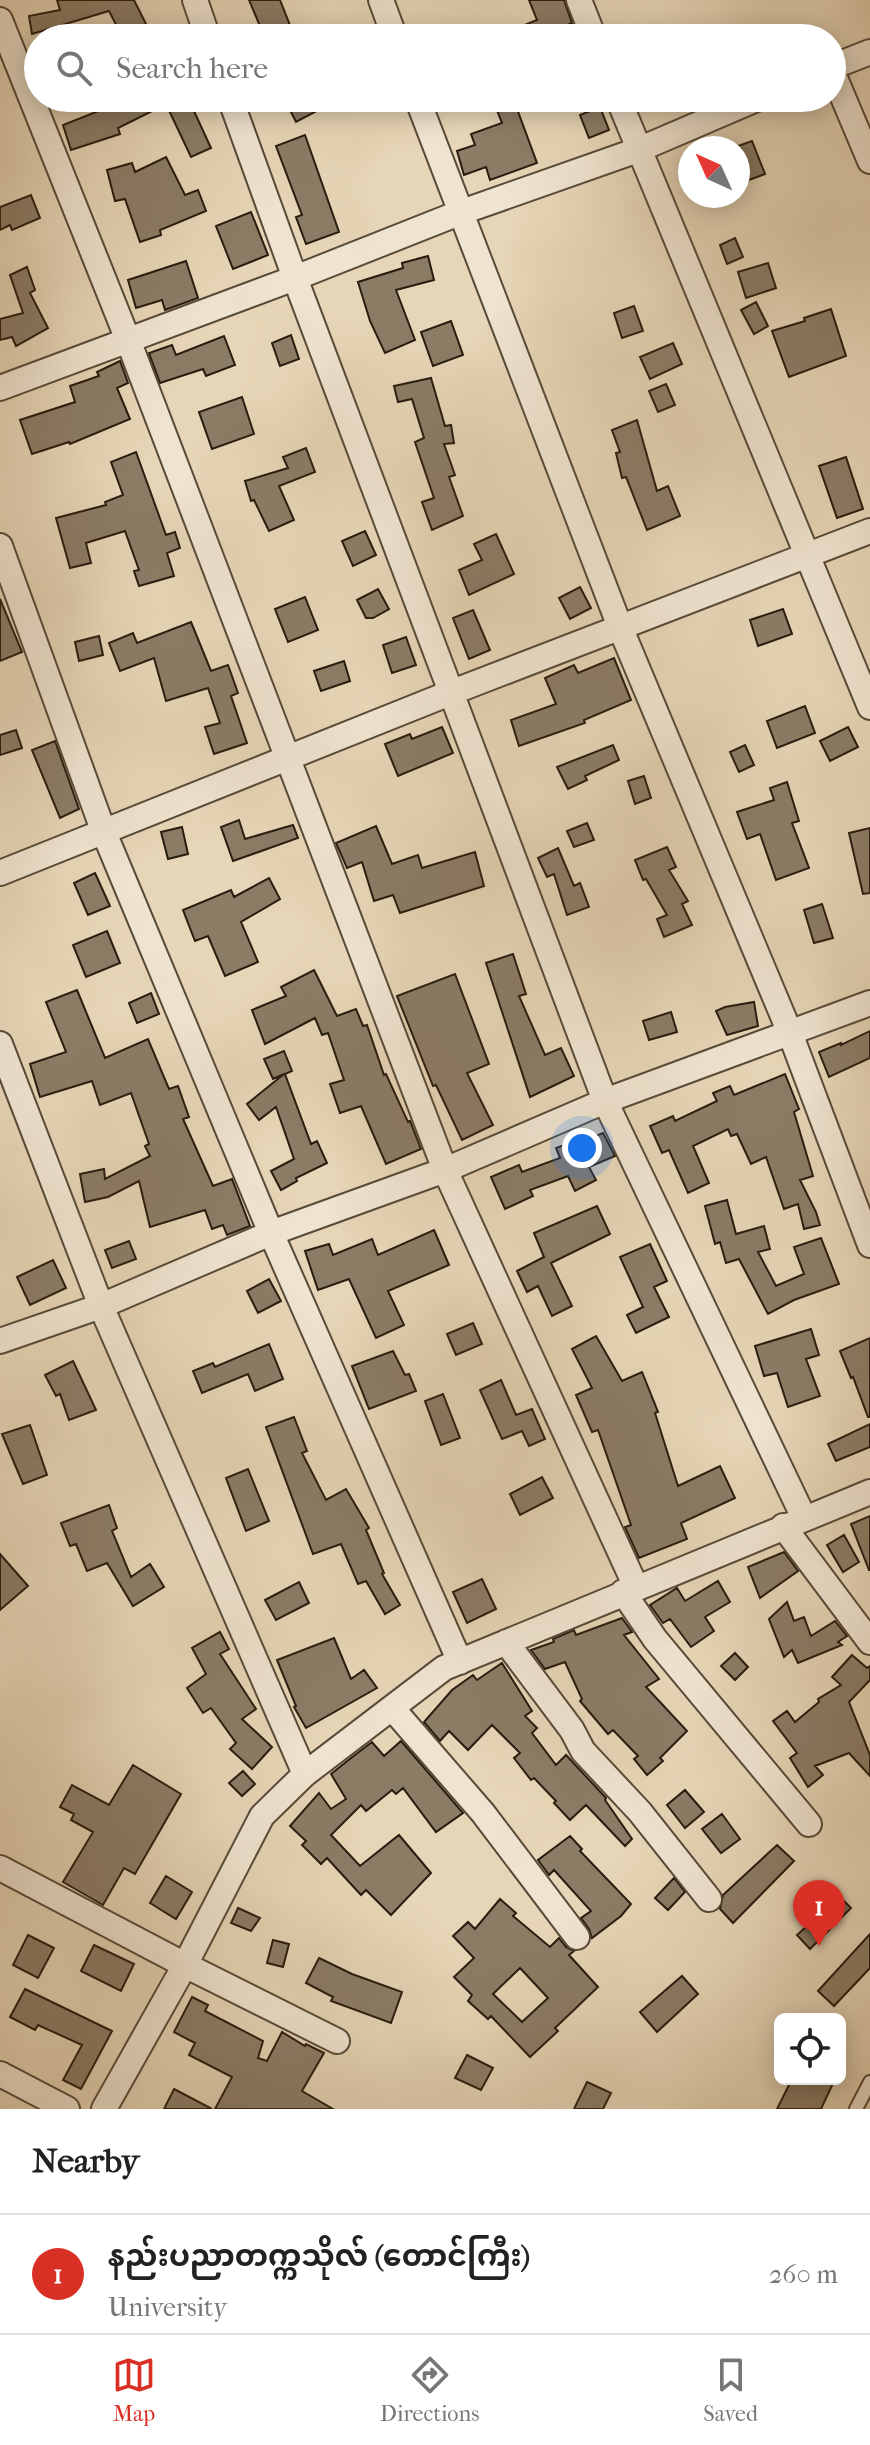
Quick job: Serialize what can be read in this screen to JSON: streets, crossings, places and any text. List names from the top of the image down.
{
  "north": "top left",
  "page": {
    "search": "Search here",
    "pins": "1",
    "heading": "Nearby",
    "list": [
      {
        "mark": "1",
        "name": "နည်းပညာတက္ကသိုလ် (တောင်ကြီး)",
        "note": "University",
        "value": "260 m"
      }
    ],
    "nav": ["Map", "Directions", "Saved"]
  }
}
